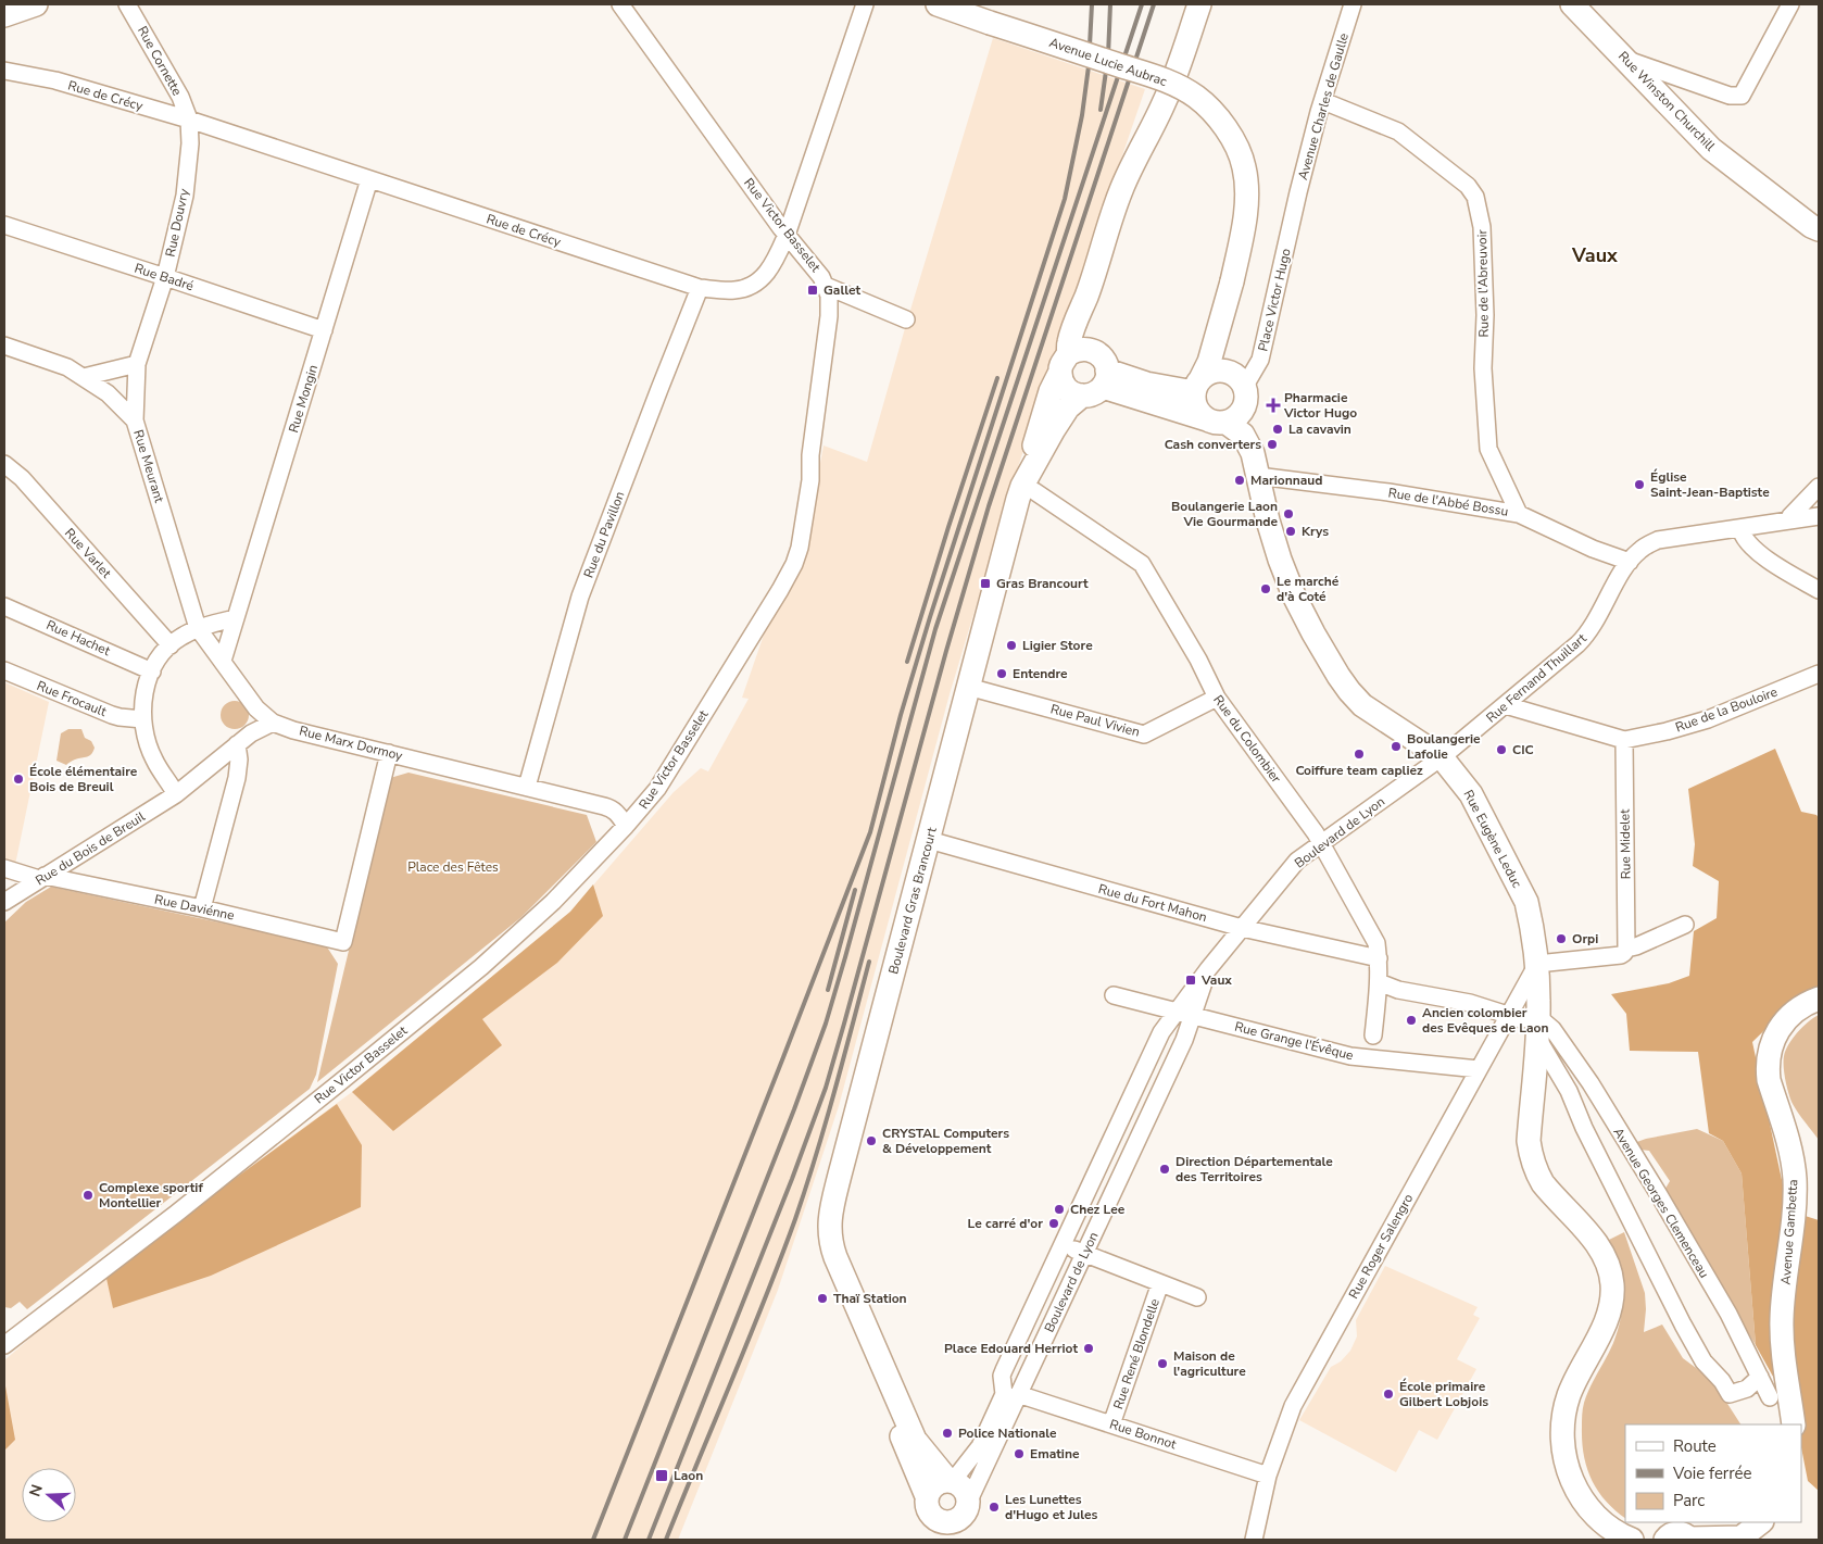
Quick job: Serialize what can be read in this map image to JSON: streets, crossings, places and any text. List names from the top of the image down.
{
  "streets": {
    "main road": [
      "Avenue Lucie Aubrac",
      "Rue Winston Churchill",
      "Rue Eugène Leduc",
      "Boulevard Gras Brancourt",
      "Avenue Gambetta"
    ],
    "street": [
      "Rue Cornette",
      "Rue de Crécy",
      "Avenue Charles de Gaulle",
      "Rue Douvry",
      "Rue Victor Basselet",
      "Rue Badré",
      "Rue de l'Abreuvoir",
      "Place Victor Hugo",
      "Rue Mongin",
      "Rue Meurant",
      "Rue de l'Abbé Bossu",
      "Rue du Pavillon",
      "Rue Varlet",
      "Rue Hachet",
      "Rue Fernand Thuillart",
      "Rue Frocault",
      "Rue de la Bouloire",
      "Rue Paul Vivien",
      "Rue du Colombier",
      "Rue Marx Dormoy",
      "Boulevard de Lyon",
      "Rue Midelet",
      "Rue du Bois de Breuil",
      "Rue du Fort Mahon",
      "Rue Daviénne",
      "Rue Grange l'Évêque",
      "Avenue Georges Clemenceau",
      "Rue Roger Salengro",
      "Rue René Blondelle",
      "Rue Bonnot"
    ]
  },
  "crossings": [
    ["Rue Cornette", "Rue de Crécy"],
    ["Rue Cornette", "Rue Douvry"],
    ["Avenue Lucie Aubrac", "Place Victor Hugo"],
    ["Rue de Crécy", "Rue Douvry"],
    ["Rue de Crécy", "Rue Victor Basselet"],
    ["Rue de Crécy", "Rue Mongin"],
    ["Rue de Crécy", "Rue du Pavillon"],
    ["Avenue Charles de Gaulle", "Rue de l'Abreuvoir"],
    ["Avenue Charles de Gaulle", "Place Victor Hugo"],
    ["Rue Douvry", "Rue Badré"],
    ["Rue Douvry", "Rue Meurant"],
    ["Rue Victor Basselet", "Rue Marx Dormoy"],
    ["Rue Badré", "Rue Mongin"],
    ["Rue de l'Abreuvoir", "Rue de l'Abbé Bossu"],
    ["Rue de l'Abbé Bossu", "Rue Fernand Thuillart"],
    ["Rue de l'Abbé Bossu", "Rue Eugène Leduc"],
    ["Rue du Pavillon", "Rue Marx Dormoy"],
    ["Rue Fernand Thuillart", "Rue de la Bouloire"],
    ["Rue Fernand Thuillart", "Boulevard de Lyon"],
    ["Rue Fernand Thuillart", "Rue Eugène Leduc"],
    ["Rue de la Bouloire", "Rue Midelet"],
    ["Rue Paul Vivien", "Rue du Colombier"],
    ["Rue Paul Vivien", "Boulevard Gras Brancourt"],
    ["Rue du Colombier", "Boulevard de Lyon"],
    ["Rue du Colombier", "Boulevard Gras Brancourt"],
    ["Rue du Colombier", "Rue du Fort Mahon"],
    ["Rue Marx Dormoy", "Rue Daviénne"],
    ["Boulevard de Lyon", "Rue Eugène Leduc"],
    ["Boulevard de Lyon", "Boulevard Gras Brancourt"],
    ["Boulevard de Lyon", "Rue du Fort Mahon"],
    ["Boulevard de Lyon", "Rue Grange l'Évêque"],
    ["Boulevard de Lyon", "Rue Bonnot"],
    ["Rue Eugène Leduc", "Avenue Georges Clemenceau"],
    ["Rue Eugène Leduc", "Rue Roger Salengro"],
    ["Rue du Bois de Breuil", "Rue Daviénne"],
    ["Boulevard Gras Brancourt", "Rue du Fort Mahon"],
    ["Rue Grange l'Évêque", "Rue Roger Salengro"],
    ["Avenue Georges Clemenceau", "Rue Roger Salengro"],
    ["Rue Roger Salengro", "Rue Bonnot"],
    ["Rue René Blondelle", "Rue Bonnot"]
  ],
  "districts": ["Vaux"],
  "parks": ["Place des Fêtes"],
  "places": {
    "transit": [
      "Gallet",
      "Gras Brancourt",
      "Vaux",
      "Laon"
    ],
    "health": ["Pharmacie Victor Hugo"],
    "other": [
      "La cavavin",
      "Cash converters",
      "Marionnaud",
      "Église Saint-Jean-Baptiste",
      "Boulangerie Laon Vie Gourmande",
      "Krys",
      "Le marché d'à Coté",
      "Ligier Store",
      "Entendre",
      "Boulangerie Lafolie",
      "CIC",
      "Coiffure team capliez",
      "École élémentaire Bois de Breuil",
      "Orpi",
      "Ancien colombier des Evêques de Laon",
      "CRYSTAL Computers & Développement",
      "Direction Départementale des Territoires",
      "Complexe sportif Montellier",
      "Chez Lee",
      "Le carré d'or",
      "Thaï Station",
      "Place Edouard Herriot",
      "Maison de l'agriculture",
      "École primaire Gilbert Lobjois",
      "Police Nationale",
      "Ematine",
      "Les Lunettes d'Hugo et Jules"
    ]
  },
  "legend": ["Route", "Voie ferrée", "Parc"],
  "north": "left"
}
